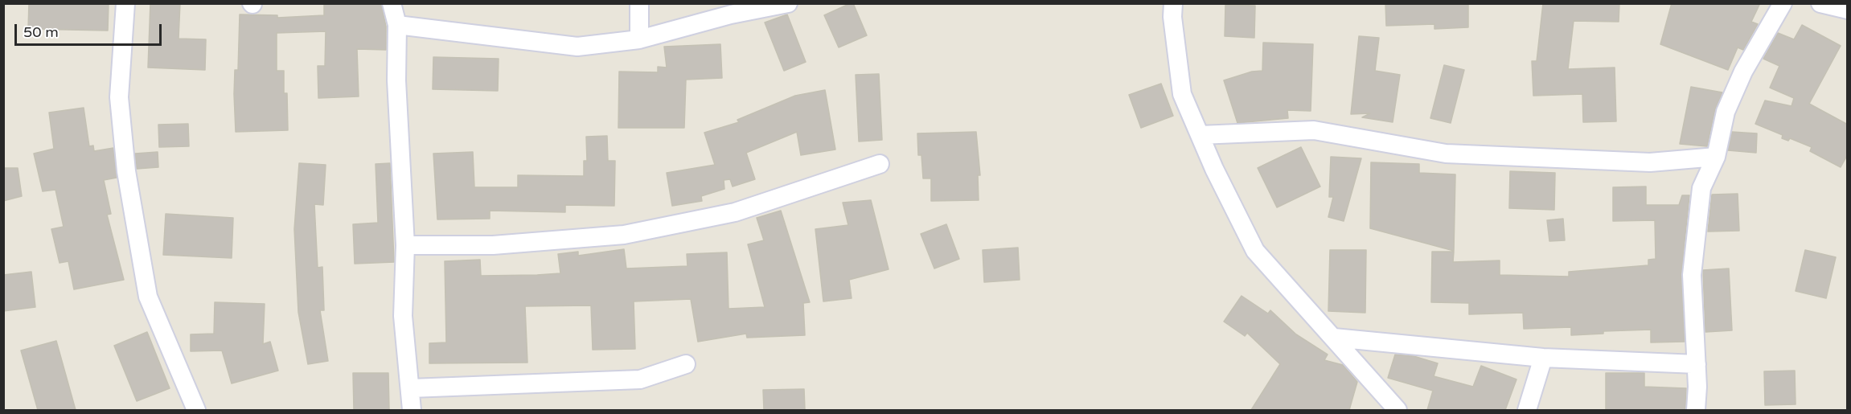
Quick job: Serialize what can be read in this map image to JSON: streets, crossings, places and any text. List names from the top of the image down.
{
  "scale_bar": "50 m"
}
